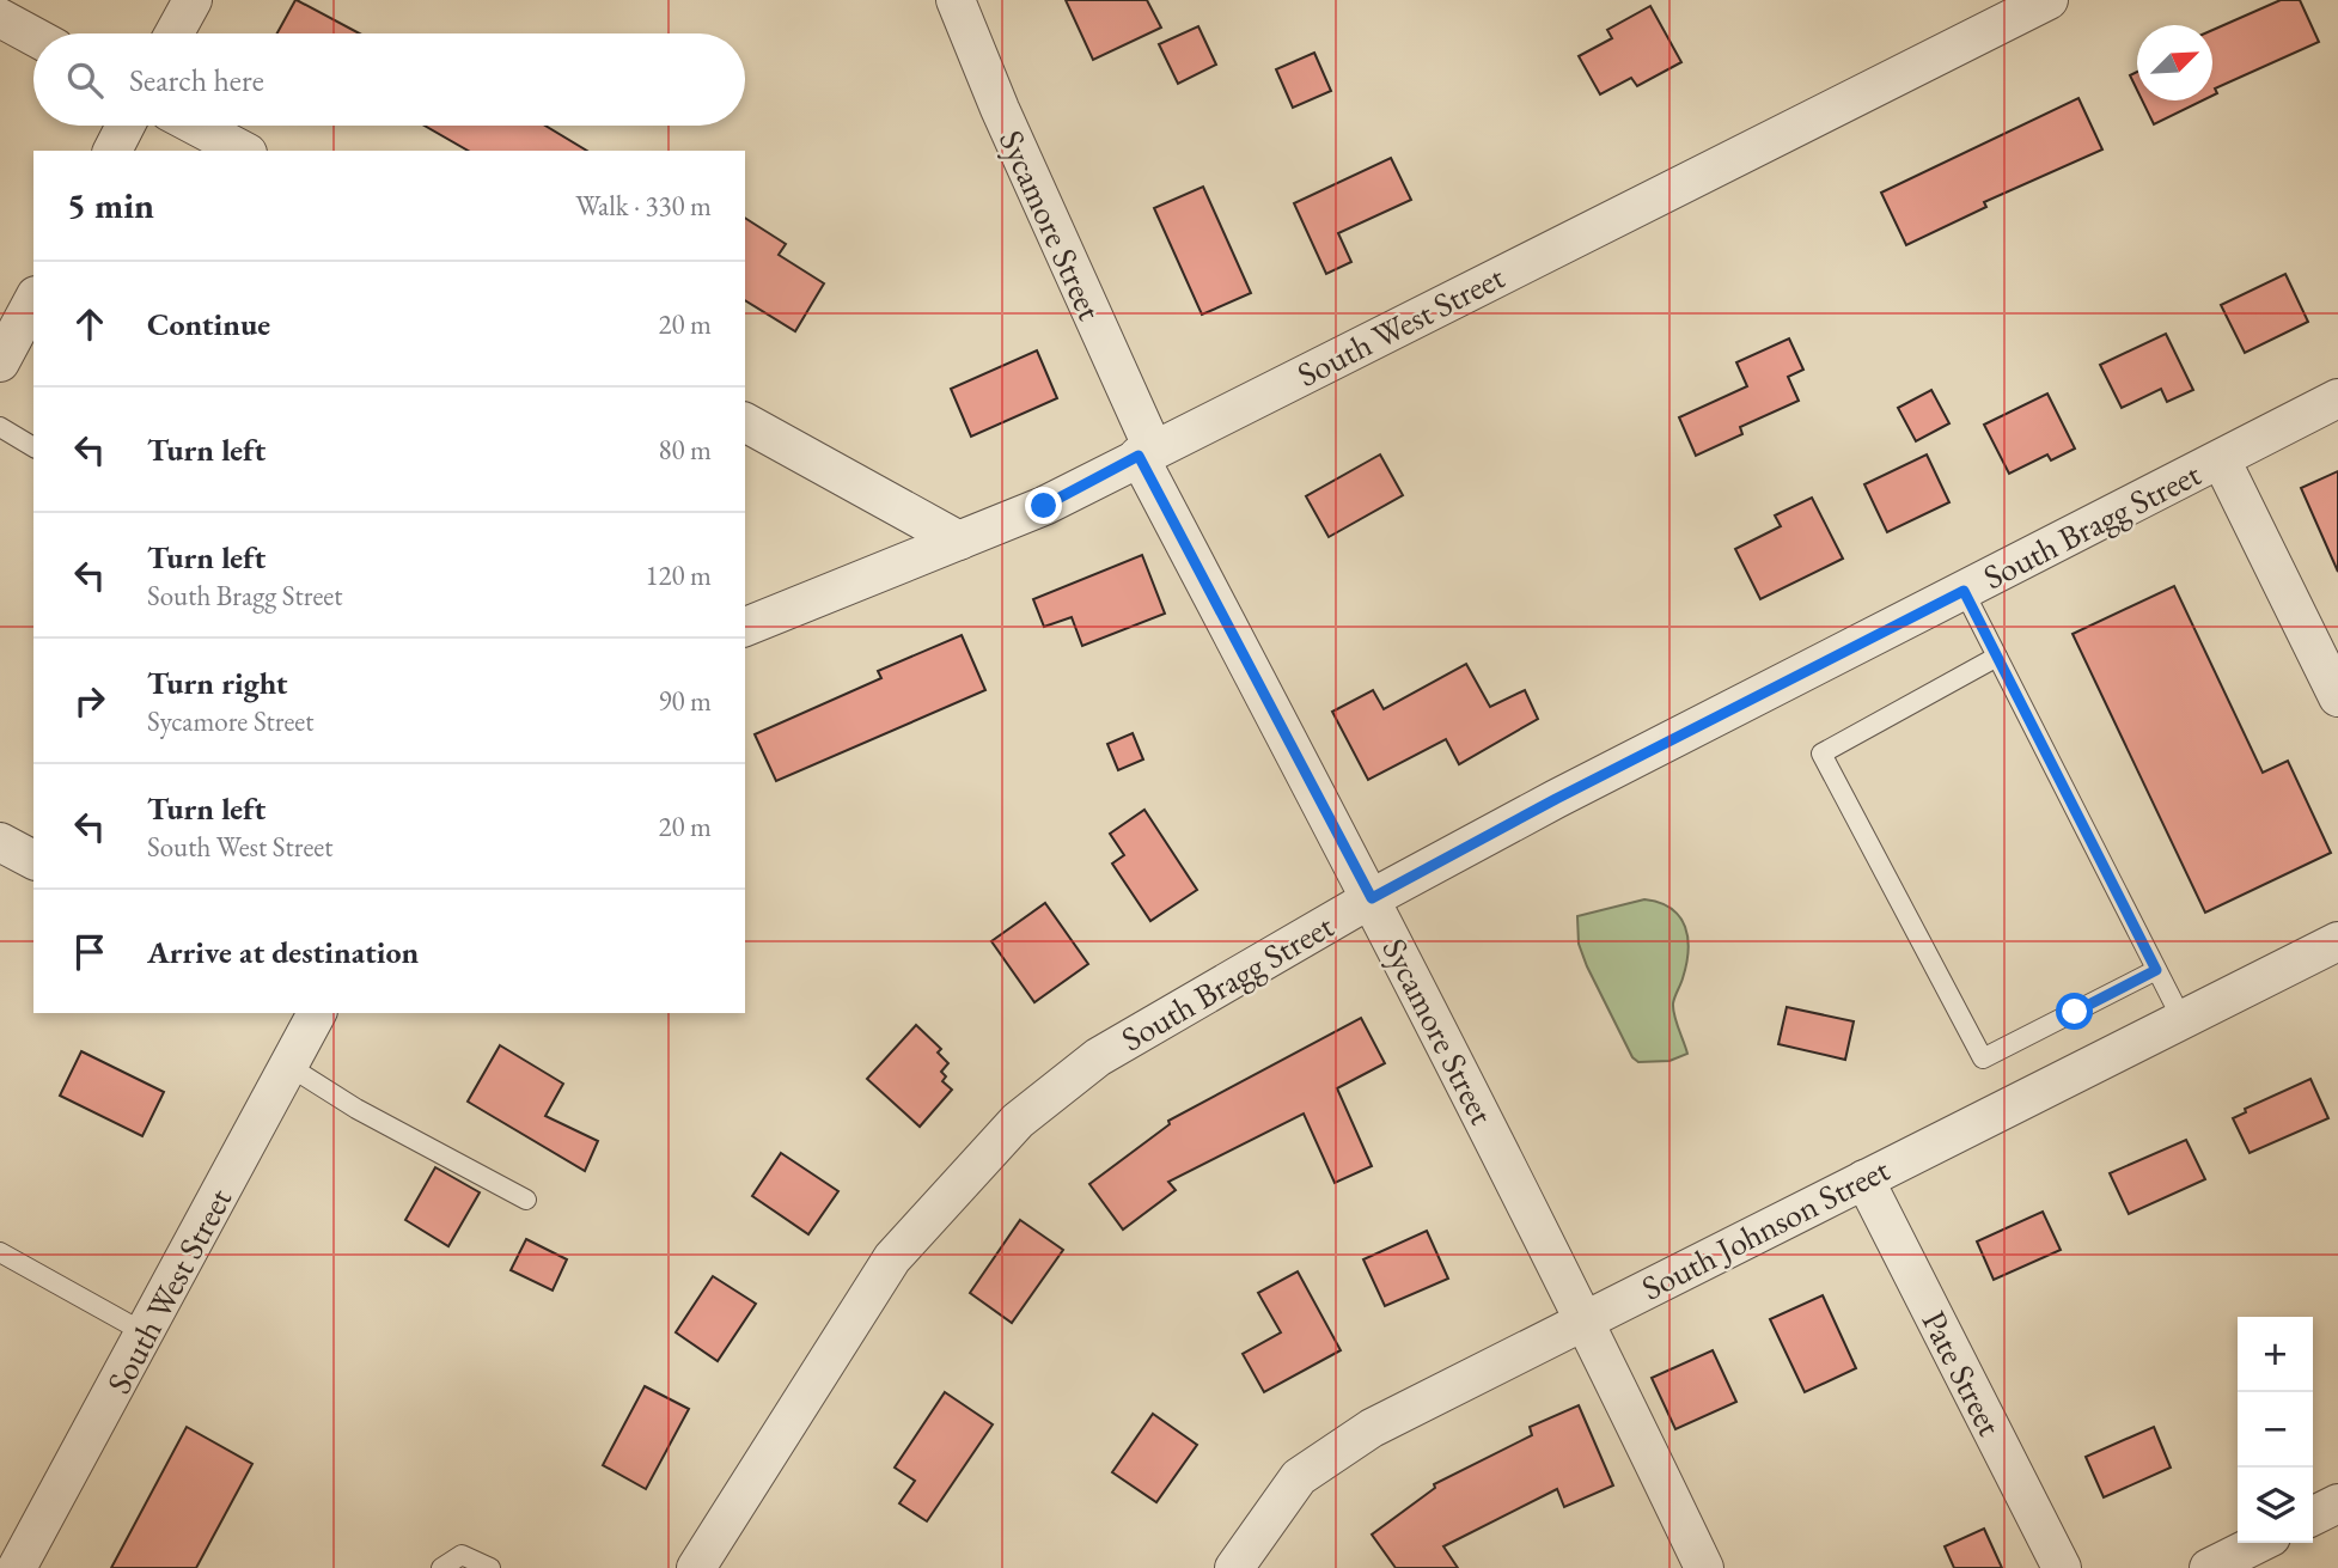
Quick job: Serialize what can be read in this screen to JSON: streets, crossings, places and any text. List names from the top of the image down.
{
  "streets": {
    "street": [
      "Sycamore Street",
      "South West Street",
      "South Bragg Street",
      "South Johnson Street",
      "Pate Street"
    ]
  },
  "crossings": [
    ["Sycamore Street", "South West Street"],
    ["Sycamore Street", "South Bragg Street"],
    ["Sycamore Street", "South Johnson Street"],
    ["South Johnson Street", "Pate Street"]
  ],
  "north": "top right",
  "page": {
    "search": "Search here",
    "heading": ["5 min", "Walk · 330 m"],
    "list": [
      ["Continue", "20 m"],
      ["Turn left", "80 m"],
      ["Turn left", "South Bragg Street", "120 m"],
      ["Turn right", "Sycamore Street", "90 m"],
      ["Turn left", "South West Street", "20 m"],
      "Arrive at destination"
    ],
    "map_buttons": ["+", "−"]
  }
}
